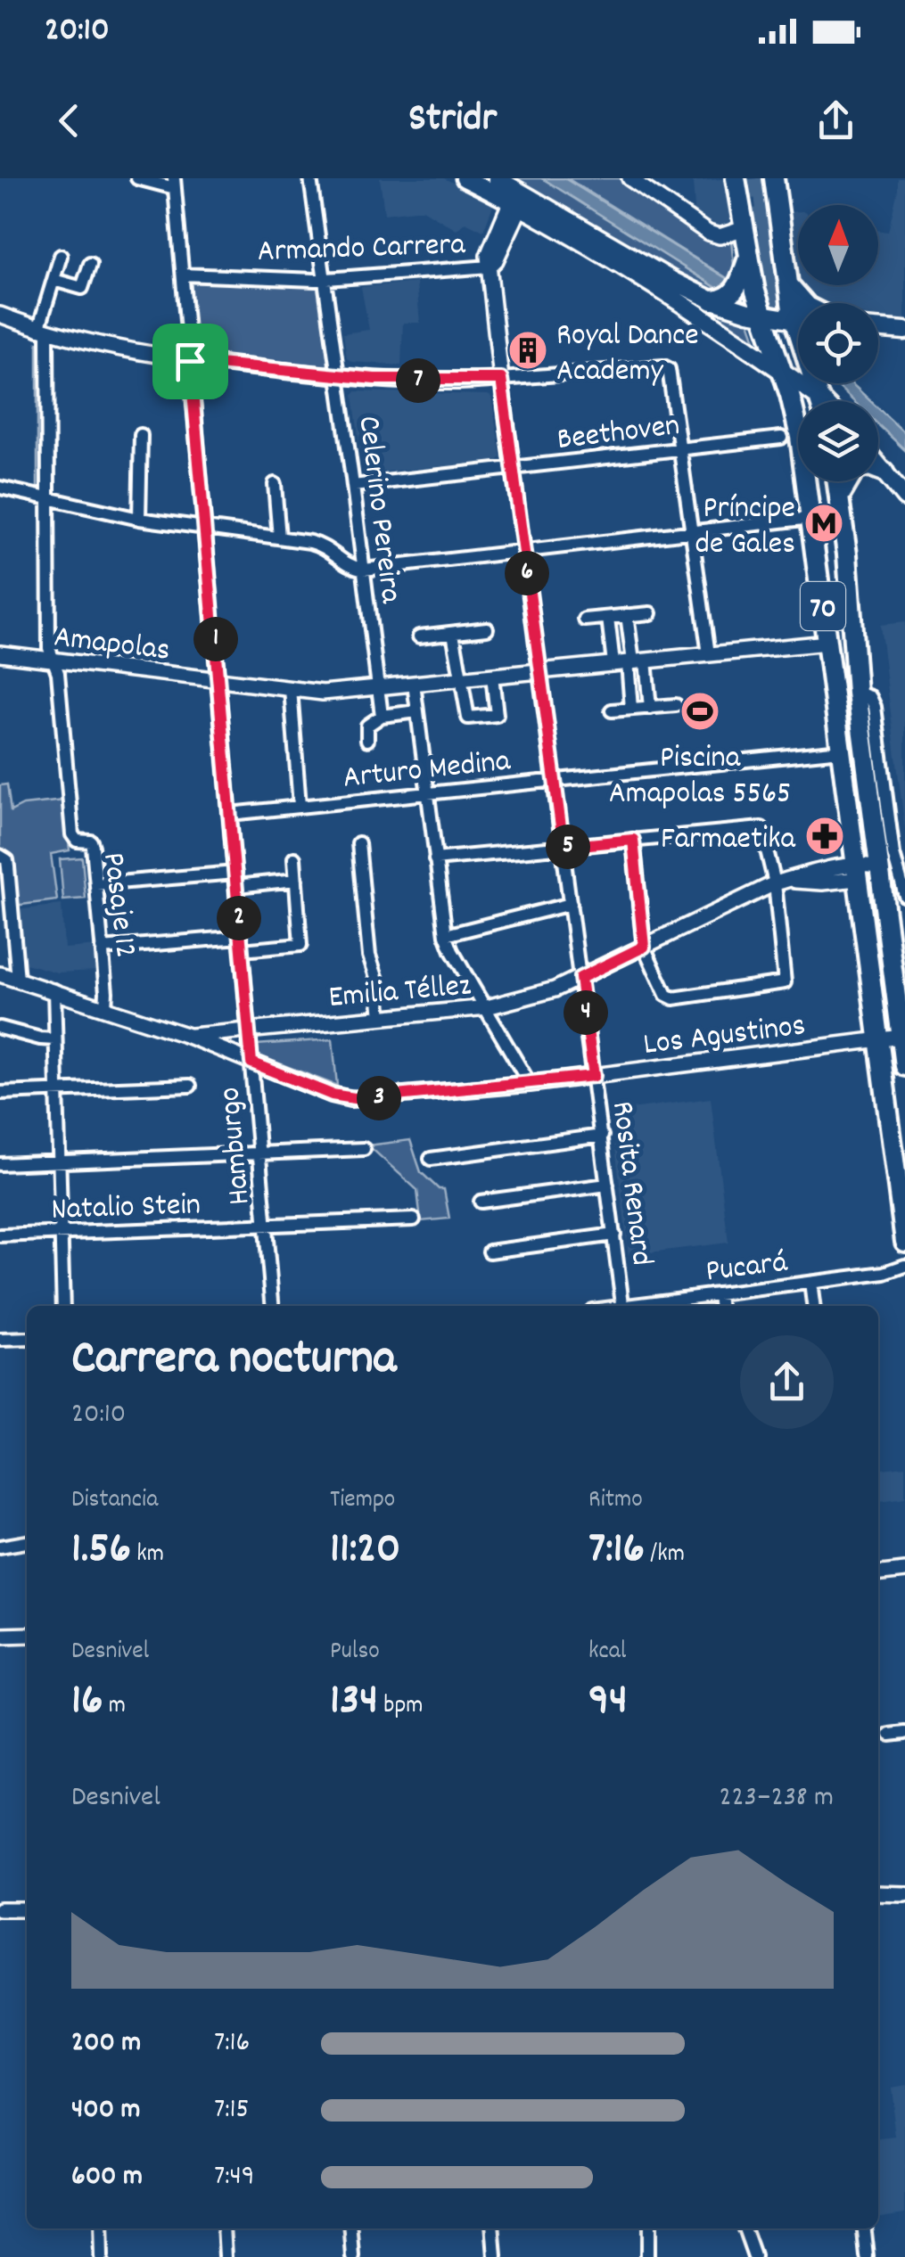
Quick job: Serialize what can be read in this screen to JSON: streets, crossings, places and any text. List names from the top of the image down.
{
  "streets": {
    "main road": ["70"],
    "street": [
      "Armando Carrera",
      "Beethoven",
      "Celerino Pereira",
      "Amapolas",
      "Arturo Medina",
      "Pasaje 12",
      "Emilia Téllez",
      "Los Agustinos",
      "Hamburgo",
      "Rosita Renard",
      "Natalio Stein",
      "Pucará"
    ]
  },
  "crossings": [
    ["Armando Carrera", "Celerino Pereira"],
    ["Armando Carrera", "Hamburgo"],
    ["Armando Carrera", "Rosita Renard"],
    ["Beethoven", "Celerino Pereira"],
    ["Beethoven", "Rosita Renard"],
    ["Celerino Pereira", "Amapolas"],
    ["70", "Amapolas"],
    ["70", "Arturo Medina"],
    ["70", "Emilia Téllez"],
    ["70", "Los Agustinos"],
    ["Amapolas", "Pasaje 12"],
    ["Amapolas", "Hamburgo"],
    ["Amapolas", "Rosita Renard"],
    ["Arturo Medina", "Hamburgo"],
    ["Arturo Medina", "Rosita Renard"],
    ["Pasaje 12", "Emilia Téllez"],
    ["Emilia Téllez", "Los Agustinos"],
    ["Emilia Téllez", "Hamburgo"],
    ["Emilia Téllez", "Rosita Renard"],
    ["Los Agustinos", "Hamburgo"],
    ["Los Agustinos", "Rosita Renard"],
    ["Hamburgo", "Natalio Stein"]
  ],
  "places": {
    "building": ["Royal Dance Academy"],
    "metro station": ["Príncipe de Gales"],
    "sports": ["Piscina Amapolas 5565"],
    "pharmacy": ["Farmaetika"]
  },
  "north": "top",
  "page": {
    "status": "20:10",
    "header": "Stridr",
    "pins": [
      "7",
      "6",
      "1",
      "5",
      "2",
      "4",
      "3"
    ],
    "heading": ["Carrera nocturna", "20:10"],
    "stats": [
      ["Distancia", "1.56 km"],
      ["Tiempo", "11:20"],
      ["Ritmo", "7:16 /km"],
      ["Desnivel", "16 m"],
      ["Pulso", "134 bpm"],
      ["kcal", "94"]
    ],
    "chart": ["Desnivel", "223–238 m"],
    "list": [
      {
        "name": "200 m",
        "note": "7:16"
      },
      {
        "name": "400 m",
        "note": "7:15"
      },
      {
        "name": "600 m",
        "note": "7:49"
      }
    ]
  }
}
